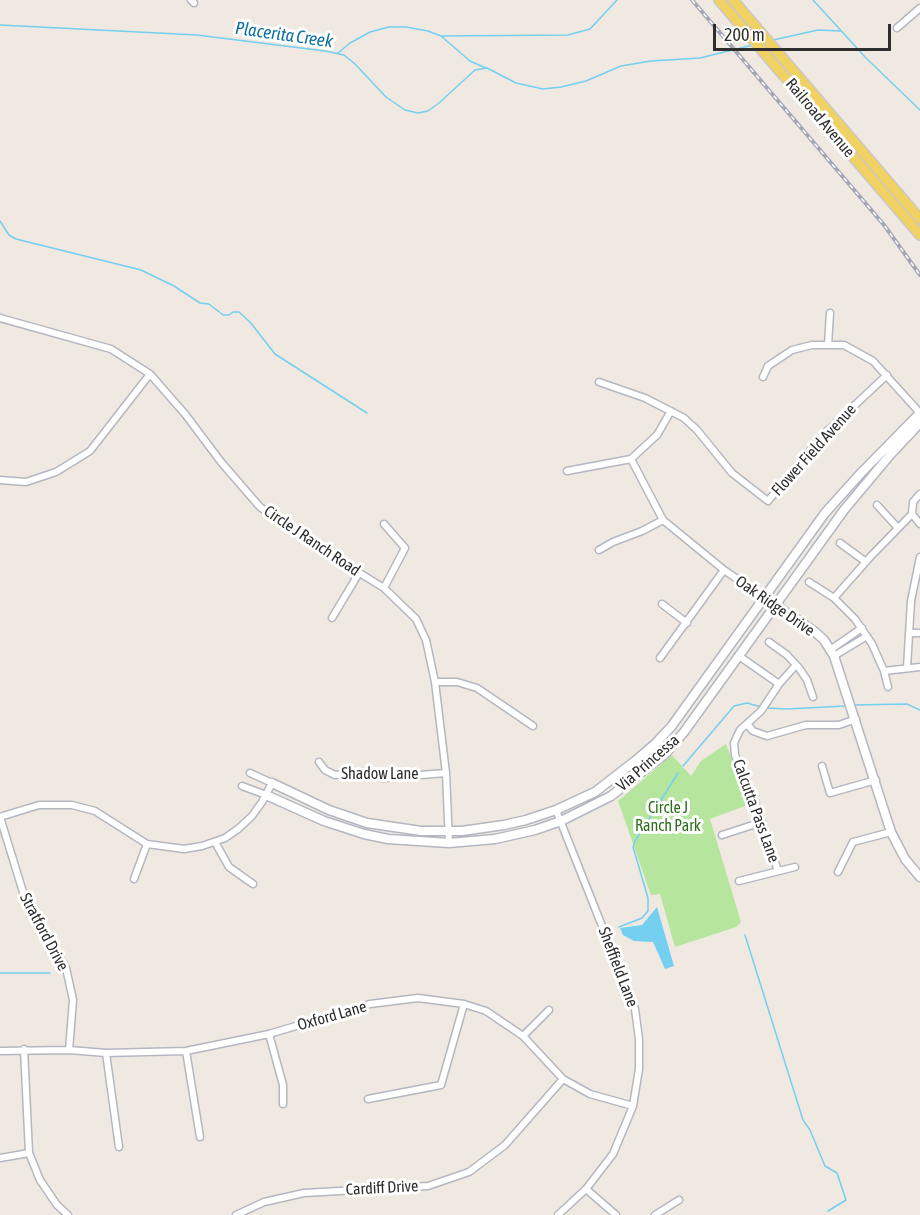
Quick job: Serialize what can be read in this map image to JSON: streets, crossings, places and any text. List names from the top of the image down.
{
  "streets": {
    "main road": ["Railroad Avenue"],
    "street": [
      "Flower Field Avenue",
      "Circle J Ranch Road",
      "Oak Ridge Drive",
      "Via Princessa",
      "Shadow Lane",
      "Calcutta Pass Lane",
      "Stratford Drive",
      "Sheffield Lane",
      "Oxford Lane",
      "Cardiff Drive"
    ]
  },
  "crossings": [
    ["Circle J Ranch Road", "Via Princessa"],
    ["Circle J Ranch Road", "Shadow Lane"],
    ["Oak Ridge Drive", "Via Princessa"],
    ["Via Princessa", "Sheffield Lane"],
    ["Stratford Drive", "Oxford Lane"],
    ["Sheffield Lane", "Oxford Lane"],
    ["Oxford Lane", "Cardiff Drive"]
  ],
  "water": ["Placerita Creek"],
  "parks": ["Circle J Ranch Park"],
  "scale_bar": "200 m"
}
